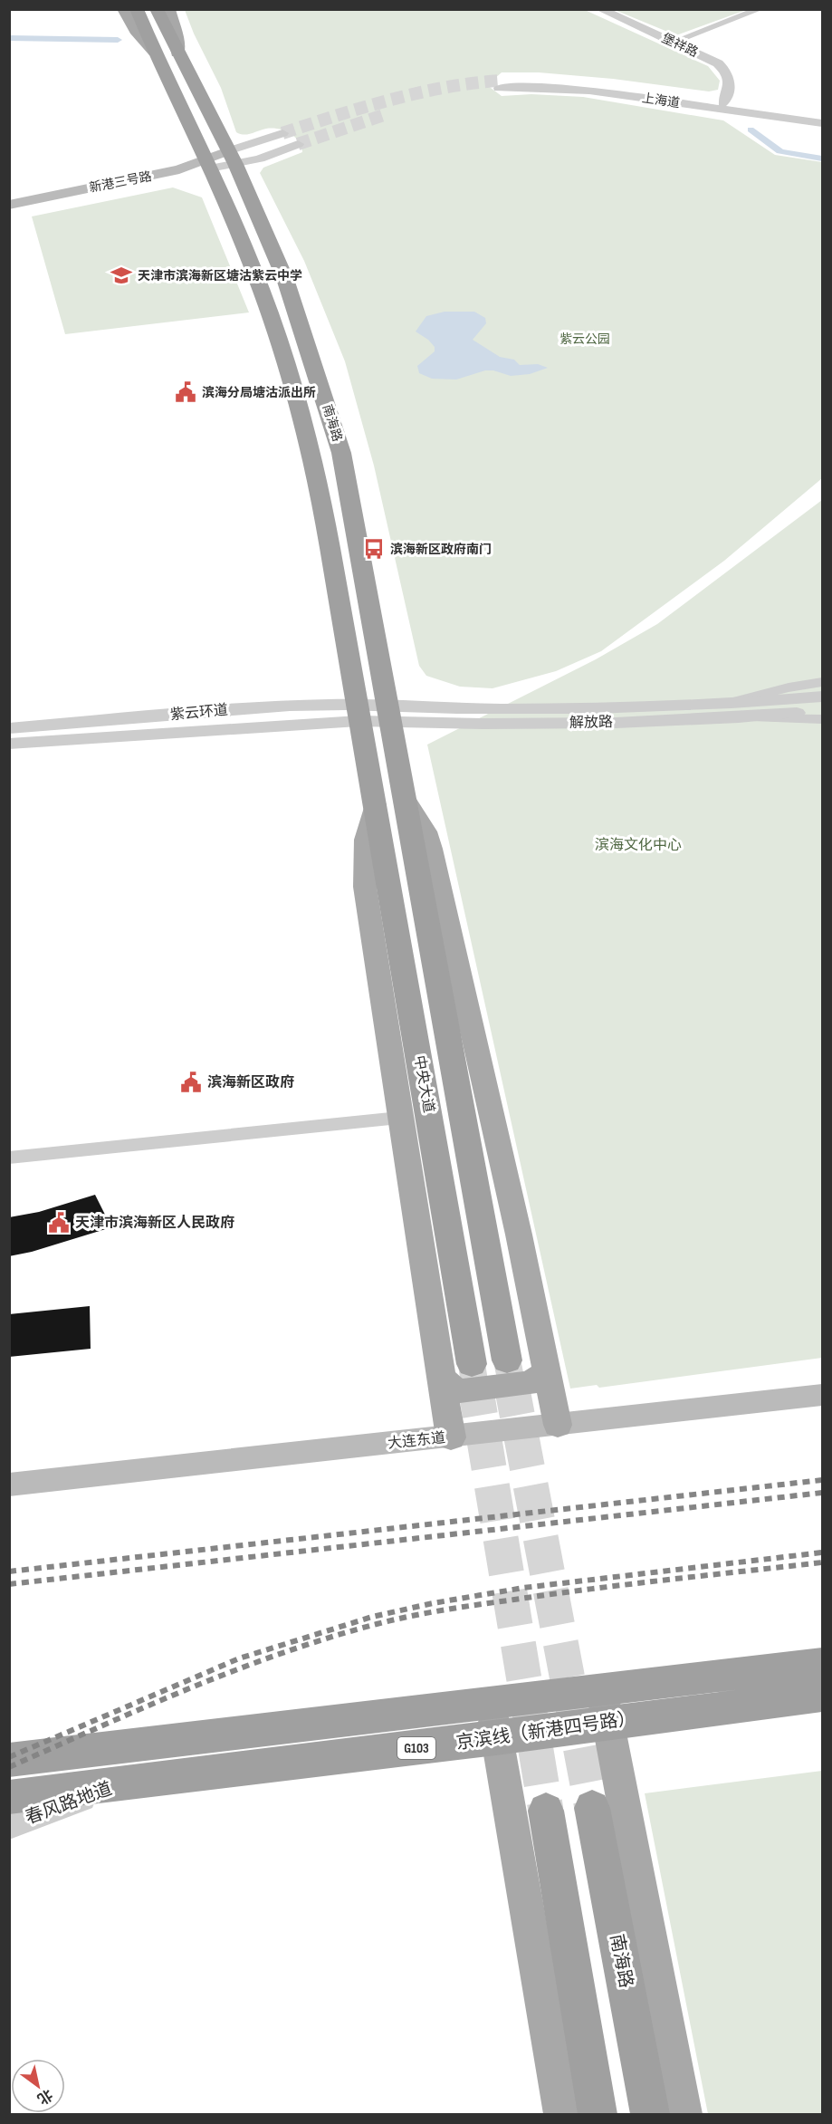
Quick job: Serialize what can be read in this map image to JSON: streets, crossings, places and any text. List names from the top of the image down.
{
  "streets": {
    "highway": [
      "南海路",
      "中央大道",
      "京滨线（新港四号路）",
      "G103"
    ],
    "main road": ["新港三号路", "大连东道"],
    "street": [
      "堡祥路",
      "上海道",
      "紫云环道",
      "解放路",
      "春风路地道"
    ]
  },
  "crossings": [
    ["堡祥路", "上海道"],
    ["新港三号路", "南海路"],
    ["南海路", "紫云环道"],
    ["南海路", "解放路"],
    ["南海路", "中央大道"],
    ["紫云环道", "解放路"],
    ["京滨线（新港四号路）", "春风路地道"]
  ],
  "parks": ["紫云公园", "滨海文化中心"],
  "places": {
    "school or university": ["天津市滨海新区塘沽紫云中学"],
    "public building": ["滨海分局塘沽派出所", "滨海新区政府", "天津市滨海新区人民政府"],
    "bus stop": ["滨海新区政府南门"]
  },
  "north": "bottom right"
}
